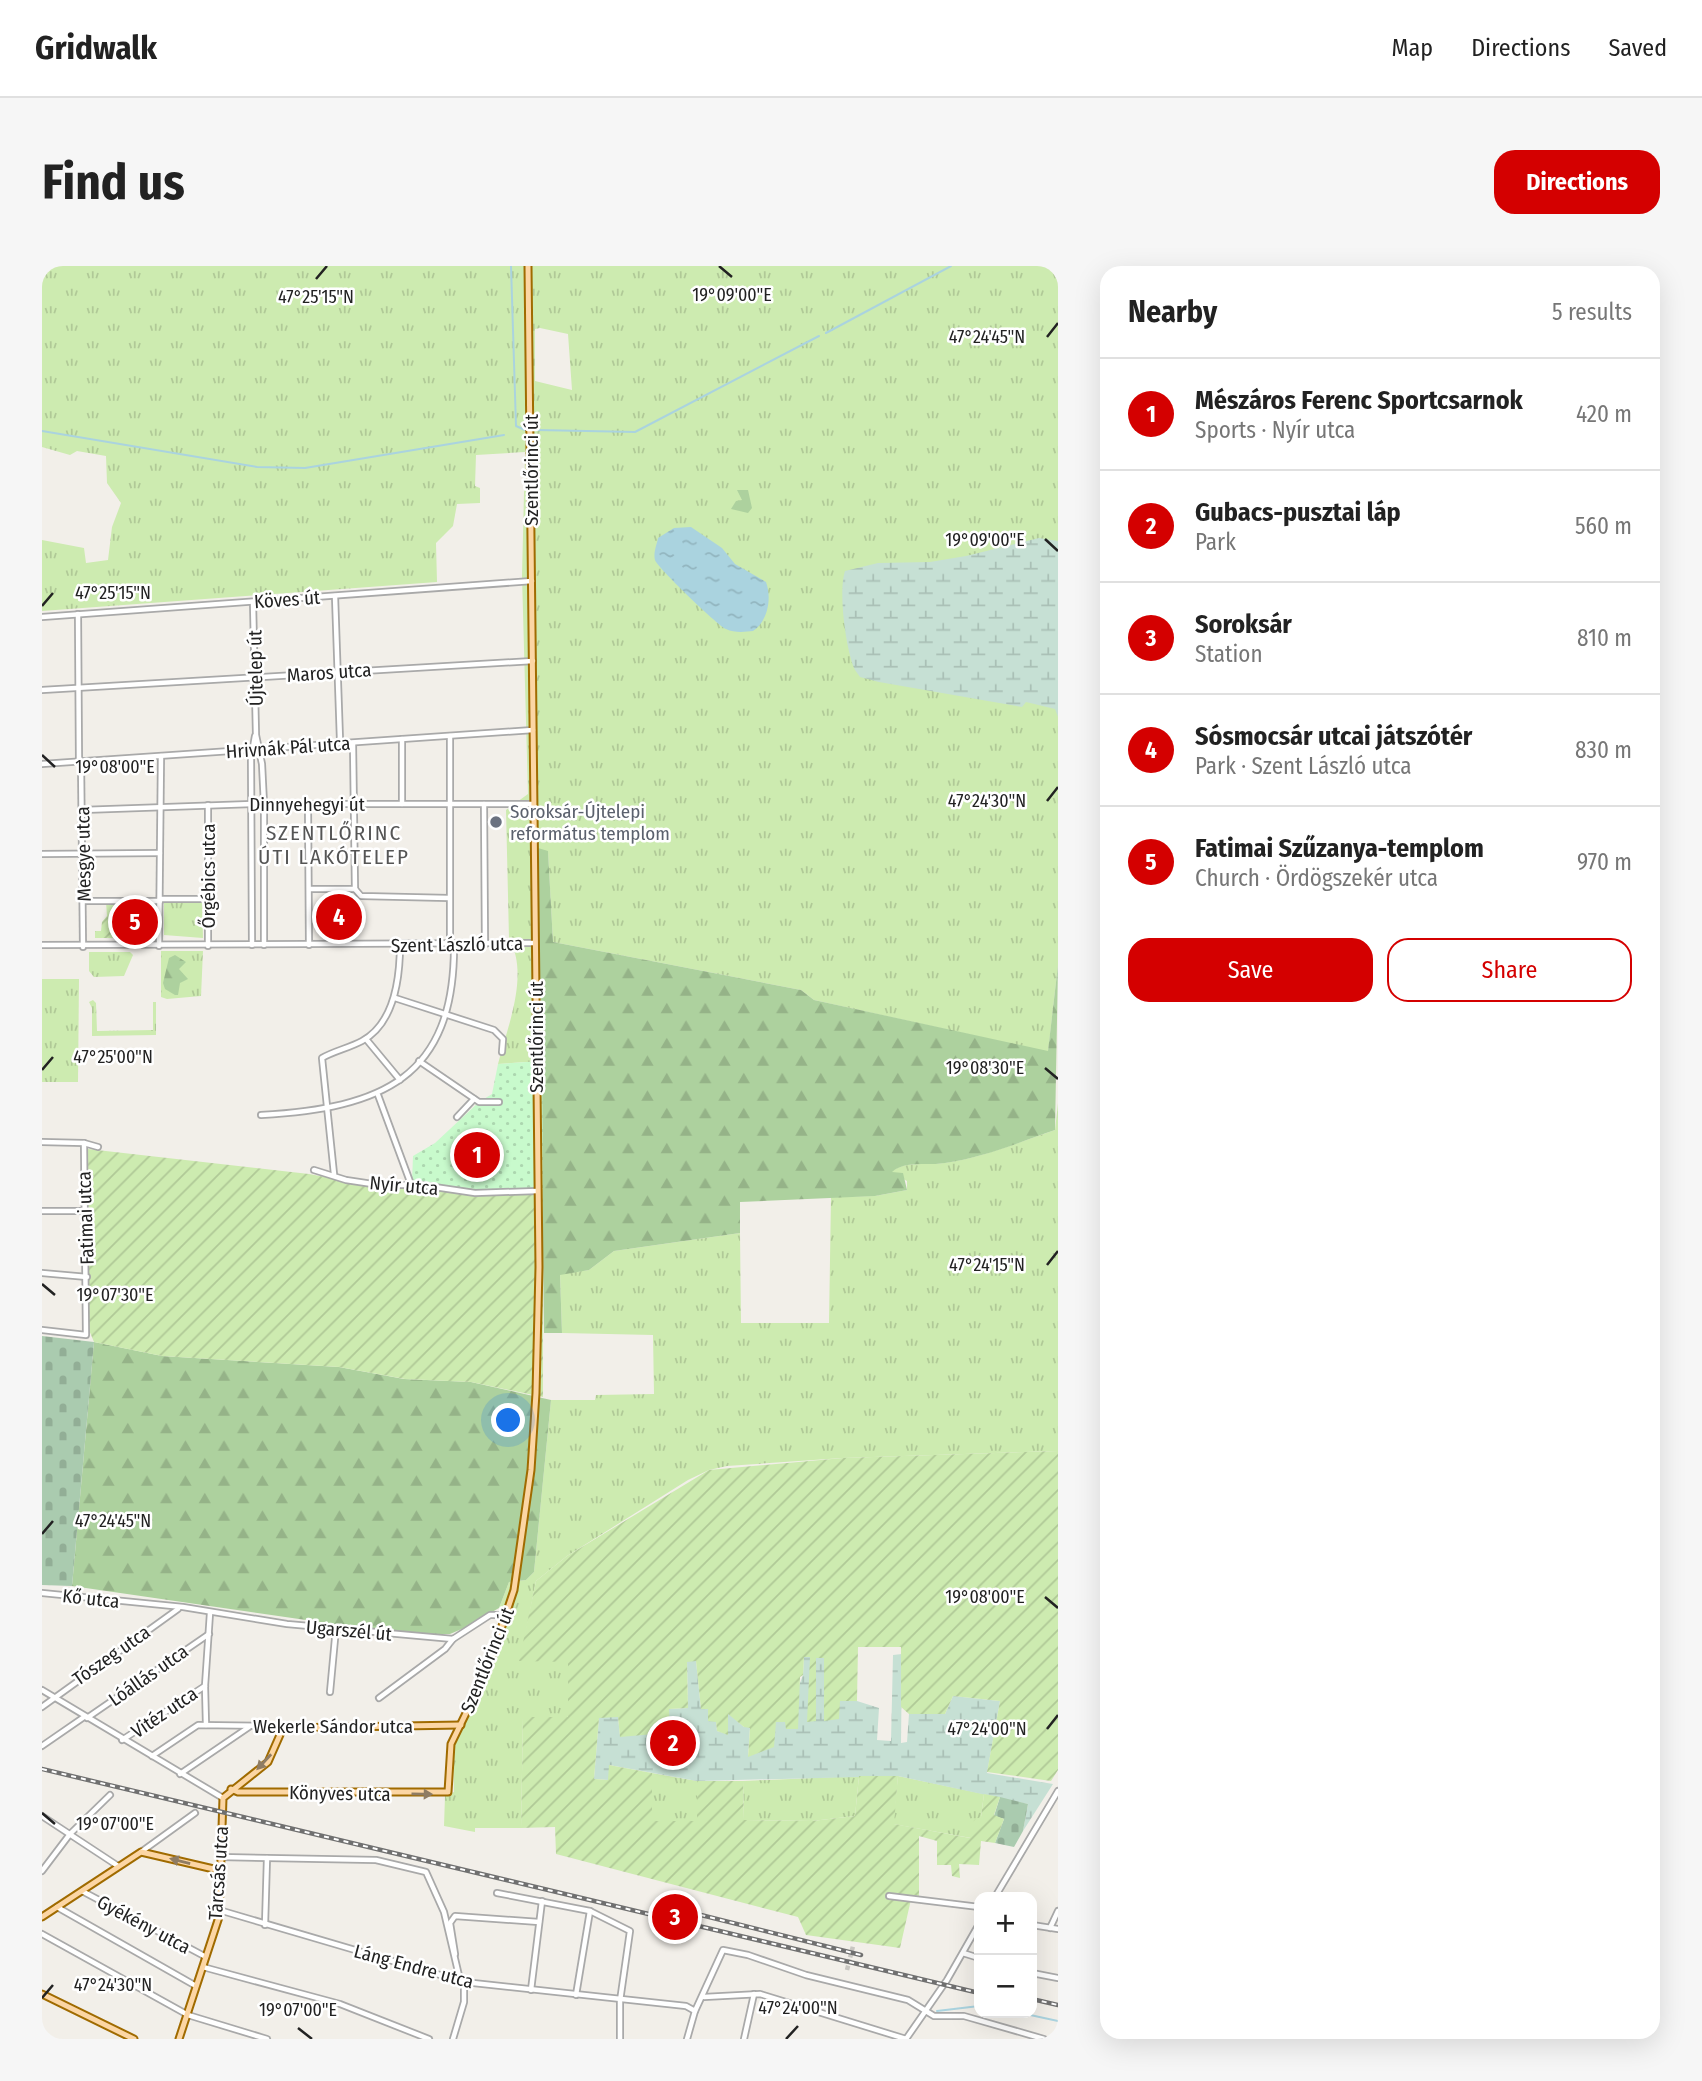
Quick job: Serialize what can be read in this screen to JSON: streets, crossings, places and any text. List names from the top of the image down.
{
  "streets": {
    "main road": [
      "Szentlőrinci út",
      "Wekerle Sándor utca",
      "Könyves utca",
      "Tárcsás utca"
    ],
    "street": [
      "Köves út",
      "Újtelep út",
      "Maros utca",
      "Hrivnák Pál utca",
      "Dinnyehegyi út",
      "Mesgye utca",
      "Őrgébics utca",
      "Szent László utca",
      "Nyír utca",
      "Fatimai utca",
      "Kő utca",
      "Ugarszél út",
      "Tószeg utca",
      "Lóállás utca",
      "Vitéz utca",
      "Gyékény utca",
      "Láng Endre utca"
    ]
  },
  "crossings": [
    ["Szentlőrinci út", "Köves út"],
    ["Szentlőrinci út", "Maros utca"],
    ["Szentlőrinci út", "Hrivnák Pál utca"],
    ["Szentlőrinci út", "Dinnyehegyi út"],
    ["Szentlőrinci út", "Szent László utca"],
    ["Szentlőrinci út", "Nyír utca"],
    ["Szentlőrinci út", "Wekerle Sándor utca"],
    ["Szentlőrinci út", "Könyves utca"],
    ["Köves út", "Újtelep út"],
    ["Köves út", "Mesgye utca"],
    ["Újtelep út", "Maros utca"],
    ["Újtelep út", "Hrivnák Pál utca"],
    ["Újtelep út", "Dinnyehegyi út"],
    ["Újtelep út", "Szent László utca"],
    ["Maros utca", "Mesgye utca"],
    ["Hrivnák Pál utca", "Mesgye utca"],
    ["Dinnyehegyi út", "Mesgye utca"],
    ["Dinnyehegyi út", "Őrgébics utca"],
    ["Mesgye utca", "Szent László utca"],
    ["Őrgébics utca", "Szent László utca"],
    ["Kő utca", "Ugarszél út"],
    ["Kő utca", "Tószeg utca"],
    ["Ugarszél út", "Tószeg utca"],
    ["Wekerle Sándor utca", "Tárcsás utca"],
    ["Könyves utca", "Tárcsás utca"],
    ["Tárcsás utca", "Gyékény utca"],
    ["Tárcsás utca", "Láng Endre utca"]
  ],
  "one_way": ["Könyves utca"],
  "districts": ["SZENTLŐRINC ÚTI LAKÓTELEP"],
  "places": ["Soroksár-Újtelepi református templom"],
  "page": {
    "header": "Gridwalk",
    "nav": ["Map", "Directions", "Saved"],
    "buttons": [
      "Directions",
      ["Save", "Share"]
    ],
    "title": "Find us",
    "heading": ["Nearby", "5 results"],
    "list": [
      {
        "mark": "1",
        "name": "Mészáros Ferenc Sportcsarnok",
        "note": "Sports · Nyír utca",
        "value": "420 m"
      },
      {
        "mark": "2",
        "name": "Gubacs-pusztai láp",
        "note": "Park",
        "value": "560 m"
      },
      {
        "mark": "3",
        "name": "Soroksár",
        "note": "Station",
        "value": "810 m"
      },
      {
        "mark": "4",
        "name": "Sósmocsár utcai játszótér",
        "note": "Park · Szent László utca",
        "value": "830 m"
      },
      {
        "mark": "5",
        "name": "Fatimai Szűzanya-templom",
        "note": "Church · Ördögszekér utca",
        "value": "970 m"
      }
    ],
    "pins": [
      "4",
      "5",
      "1",
      "2",
      "3"
    ],
    "map_buttons": ["+", "−"]
  },
  "coordinates": [
    "19°09'00\"E",
    "47°25'15\"N",
    "47°24'45\"N",
    "19°08'00\"E",
    "47°24'30\"N",
    "47°25'00\"N",
    "19°08'30\"E",
    "47°24'15\"N",
    "19°07'30\"E",
    "47°24'00\"N",
    "19°07'00\"E"
  ]
}
